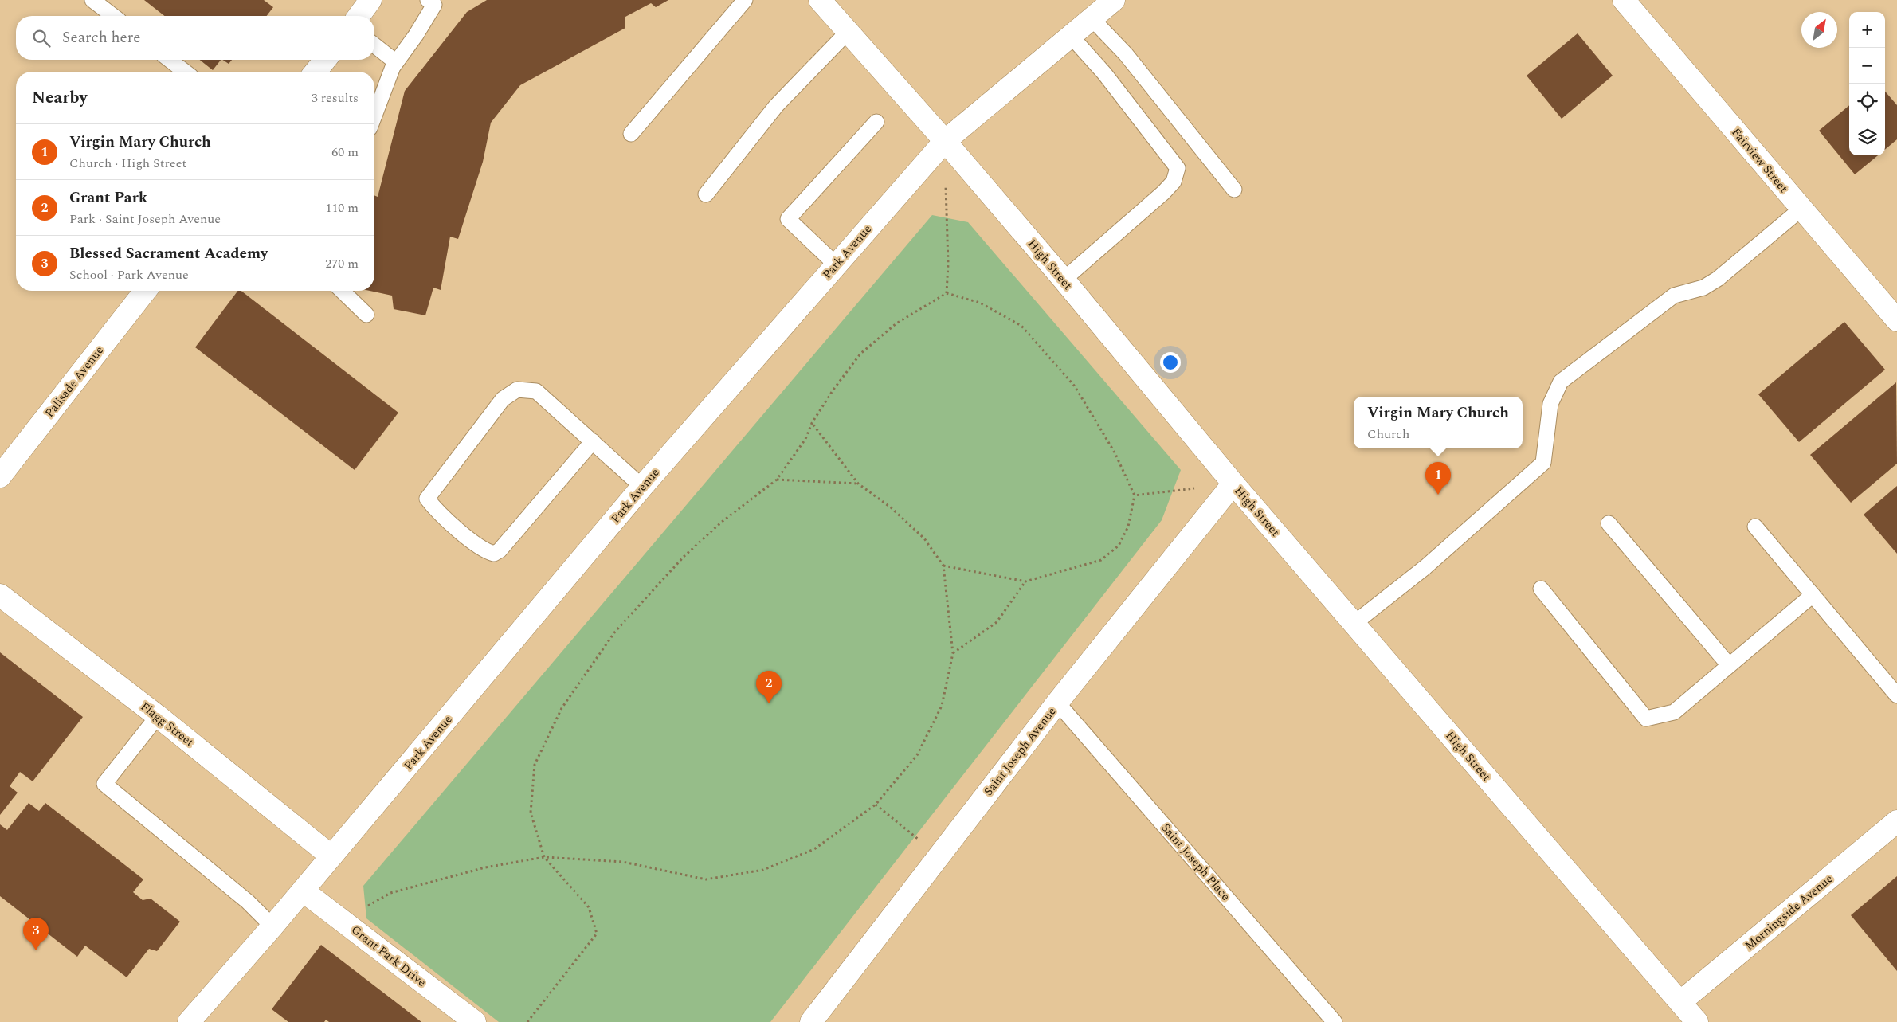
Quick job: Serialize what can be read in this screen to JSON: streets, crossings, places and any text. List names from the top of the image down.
{
  "streets": {
    "street": [
      "Fairview Street",
      "Park Avenue",
      "High Street",
      "Palisade Avenue",
      "Flagg Street",
      "Saint Joseph Avenue",
      "Morningside Avenue",
      "Grant Park Drive"
    ],
    "lane": ["Saint Joseph Place"]
  },
  "crossings": [
    ["Park Avenue", "High Street"],
    ["Park Avenue", "Flagg Street"],
    ["Park Avenue", "Grant Park Drive"],
    ["High Street", "Saint Joseph Avenue"],
    ["High Street", "Morningside Avenue"],
    ["Saint Joseph Avenue", "Saint Joseph Place"]
  ],
  "north": "top right",
  "page": {
    "map_buttons": ["+", "−"],
    "search": "Search here",
    "heading": ["Nearby", "3 results"],
    "list": [
      {
        "mark": "1",
        "name": "Virgin Mary Church",
        "note": "Church · High Street",
        "value": "60 m"
      },
      {
        "mark": "2",
        "name": "Grant Park",
        "note": "Park · Saint Joseph Avenue",
        "value": "110 m"
      },
      {
        "mark": "3",
        "name": "Blessed Sacrament Academy",
        "note": "School · Park Avenue",
        "value": "270 m"
      }
    ],
    "popup": ["Virgin Mary Church", "Church"],
    "pins": ["1", "2", "3"]
  }
}
